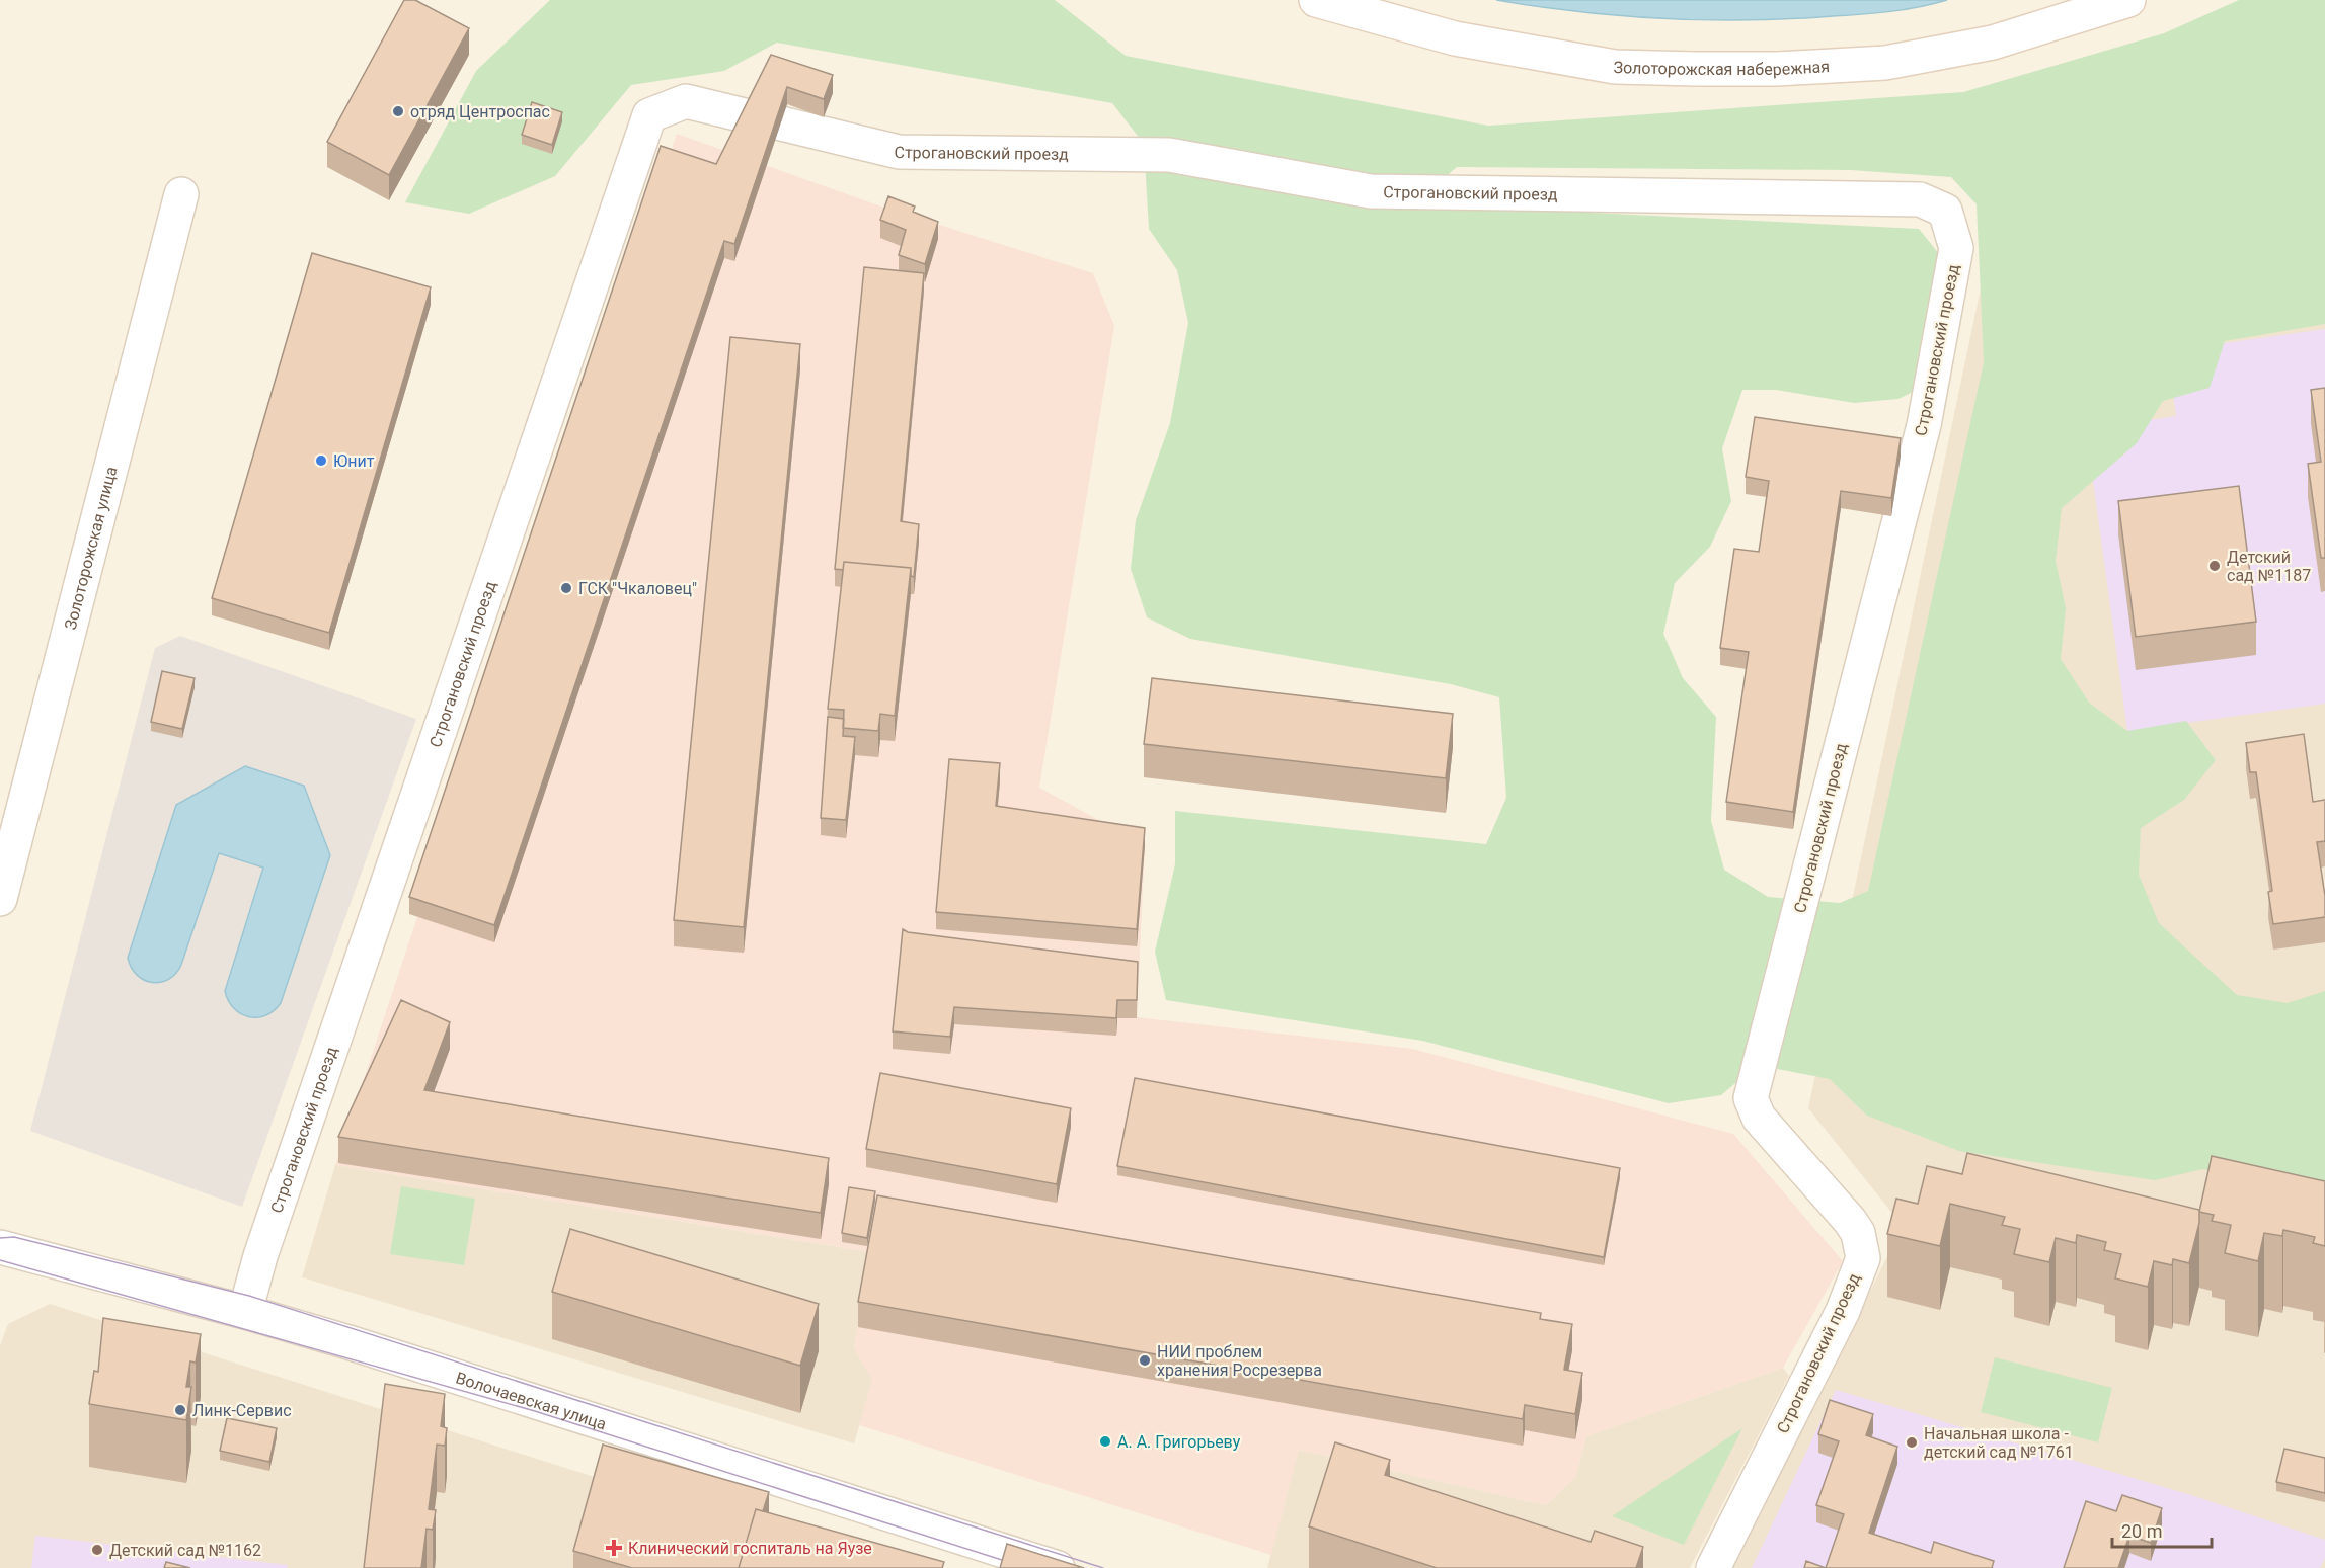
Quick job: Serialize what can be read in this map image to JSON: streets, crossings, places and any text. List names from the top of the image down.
{
  "streets": {
    "street": [
      "Золоторожская набережная",
      "Строгановский проезд",
      "Золоторожская улица",
      "Волочаевская улица"
    ]
  },
  "crossings": [
    ["Строгановский проезд", "Волочаевская улица"]
  ],
  "places": {
    "other": [
      "отряд Центроспас",
      "Юнит",
      "Детский сад №1187",
      "ГСК \"Чкаловец\"",
      "НИИ проблем хранения Росрезерва",
      "Линк-Сервис",
      "А. А. Григорьеву",
      "Начальная школа - детский сад №1761",
      "Детский сад №1162"
    ],
    "health": ["Клинический госпиталь на Яузе"]
  },
  "scale_bar": "20 m"
}
